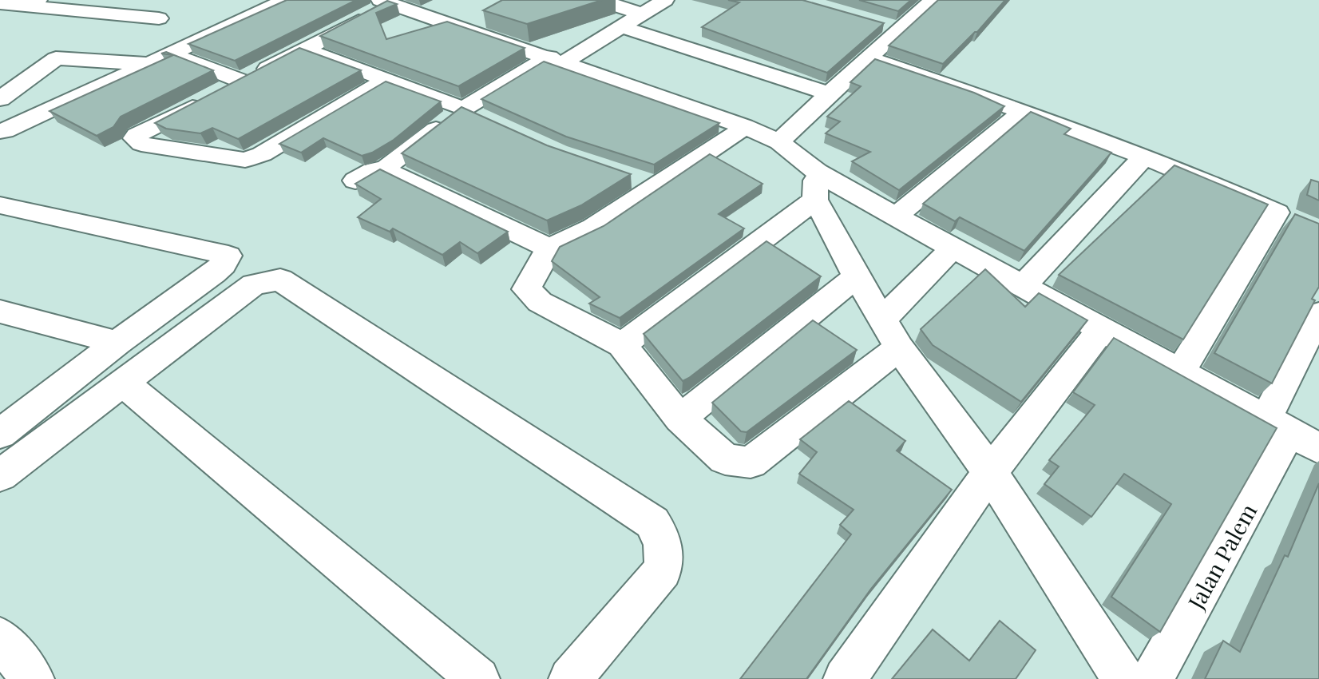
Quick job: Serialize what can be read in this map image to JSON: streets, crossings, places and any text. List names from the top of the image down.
{
  "streets": {
    "street": ["Jalan Palem"]
  }
}
